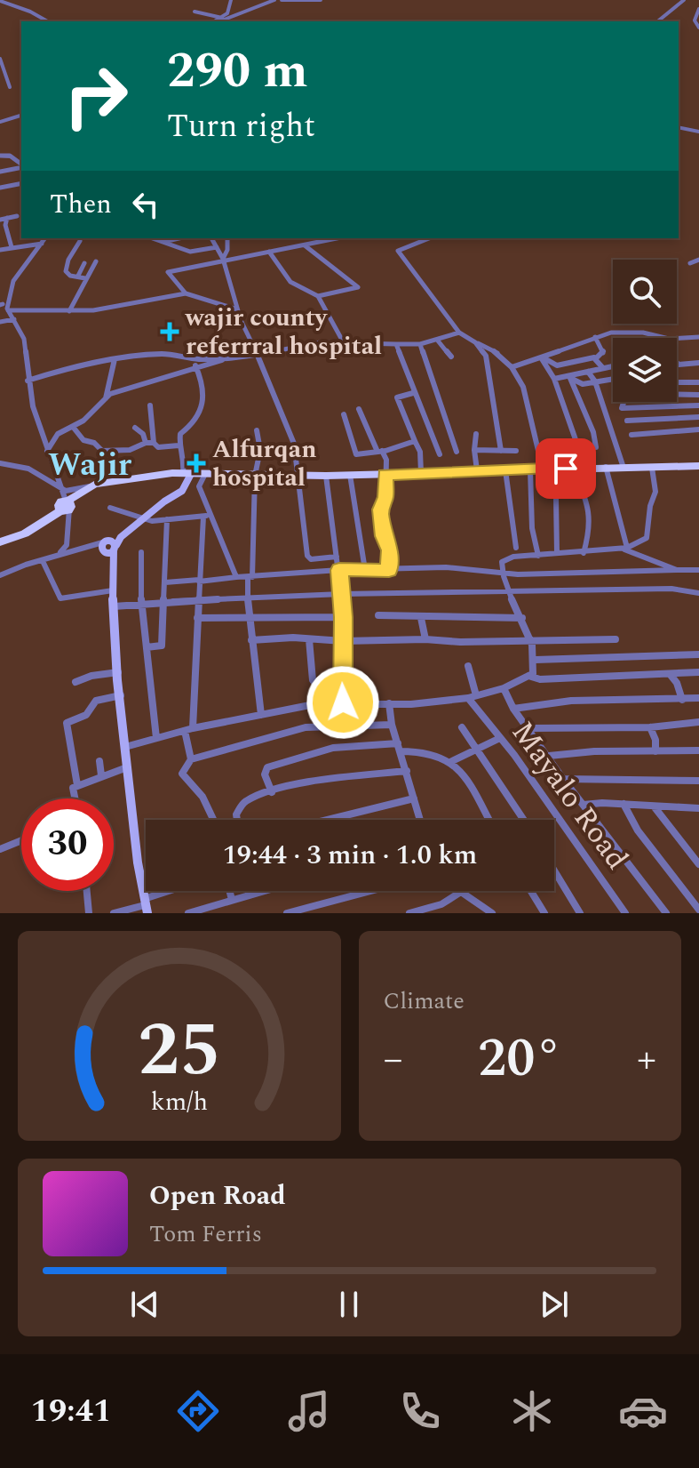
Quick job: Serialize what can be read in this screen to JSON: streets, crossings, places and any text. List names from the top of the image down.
{
  "streets": {
    "street": ["Mayalo Road"]
  },
  "districts": ["Wajir"],
  "places": {
    "health": ["wajir county referrral hospital", "Alfurqan hospital"]
  },
  "page": {
    "turn": ["290 m", "Turn right"],
    "then": "Then",
    "limit": "30",
    "trip": "19:44 · 3 min · 1.0 km",
    "tile": "Climate",
    "heat": ["−", "20°", "+"],
    "song": ["Open Road", "Tom Ferris"],
    "tabs": "19:41",
    "gauge": ["25", "km/h"]
  }
}
